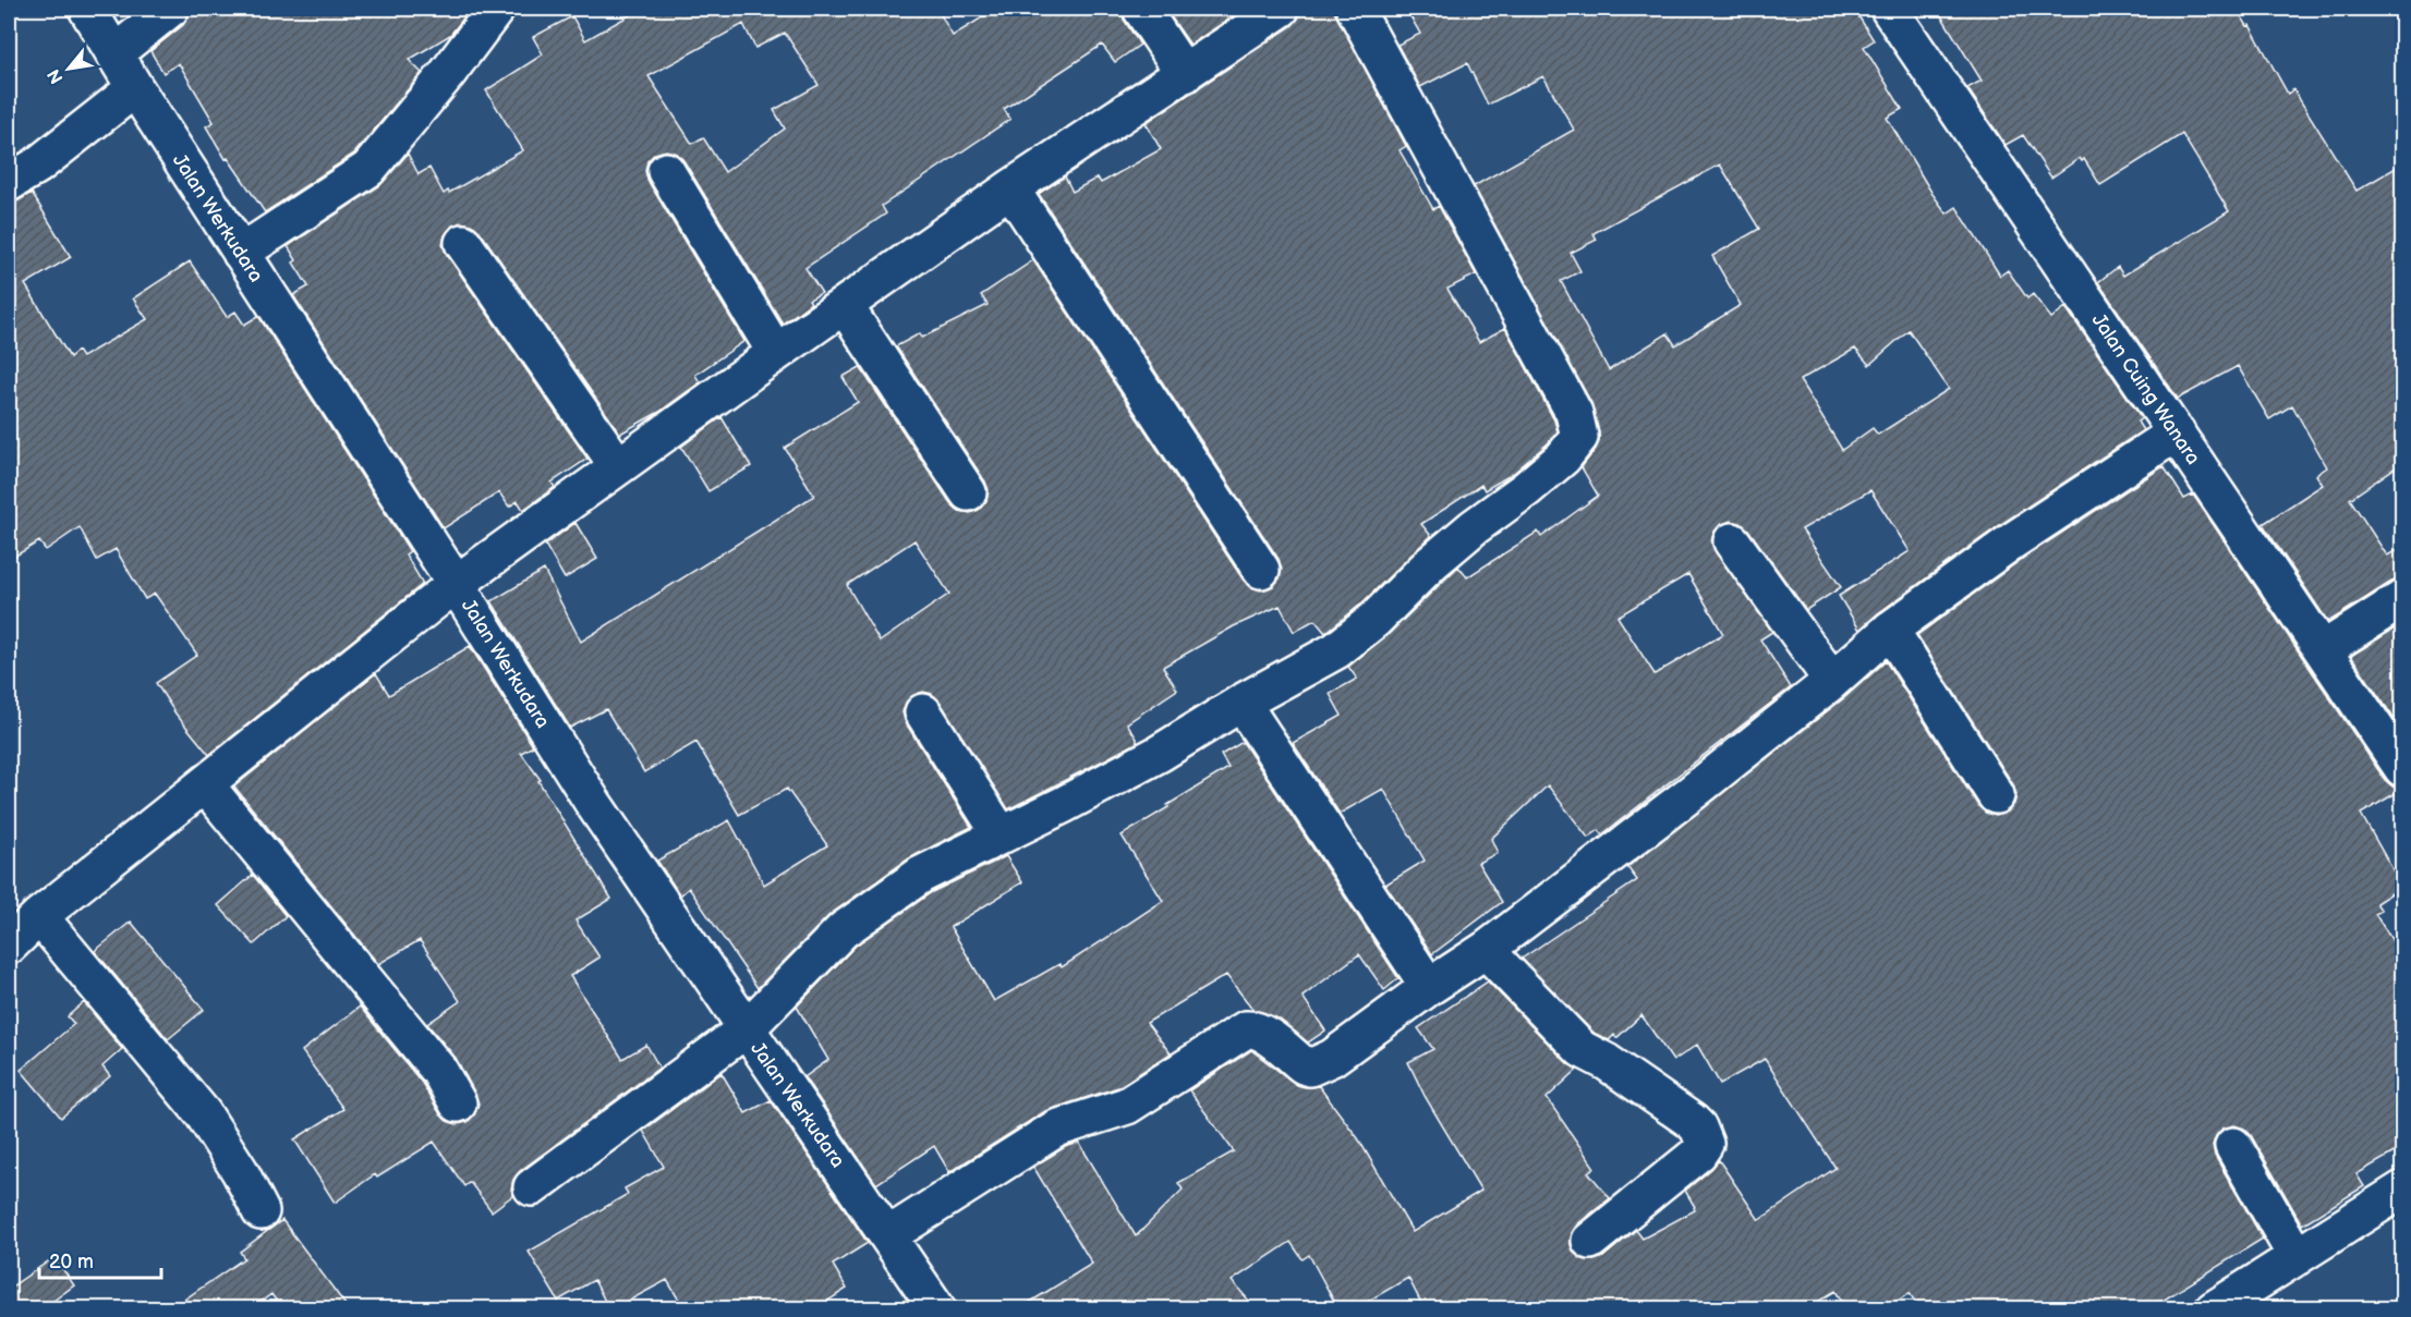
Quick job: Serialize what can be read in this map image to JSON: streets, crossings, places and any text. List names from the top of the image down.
{
  "streets": {
    "street": ["Jalan Werkudara", "Jalan Cuing Wanara"]
  },
  "scale_bar": "20 m",
  "north": "bottom left"
}
